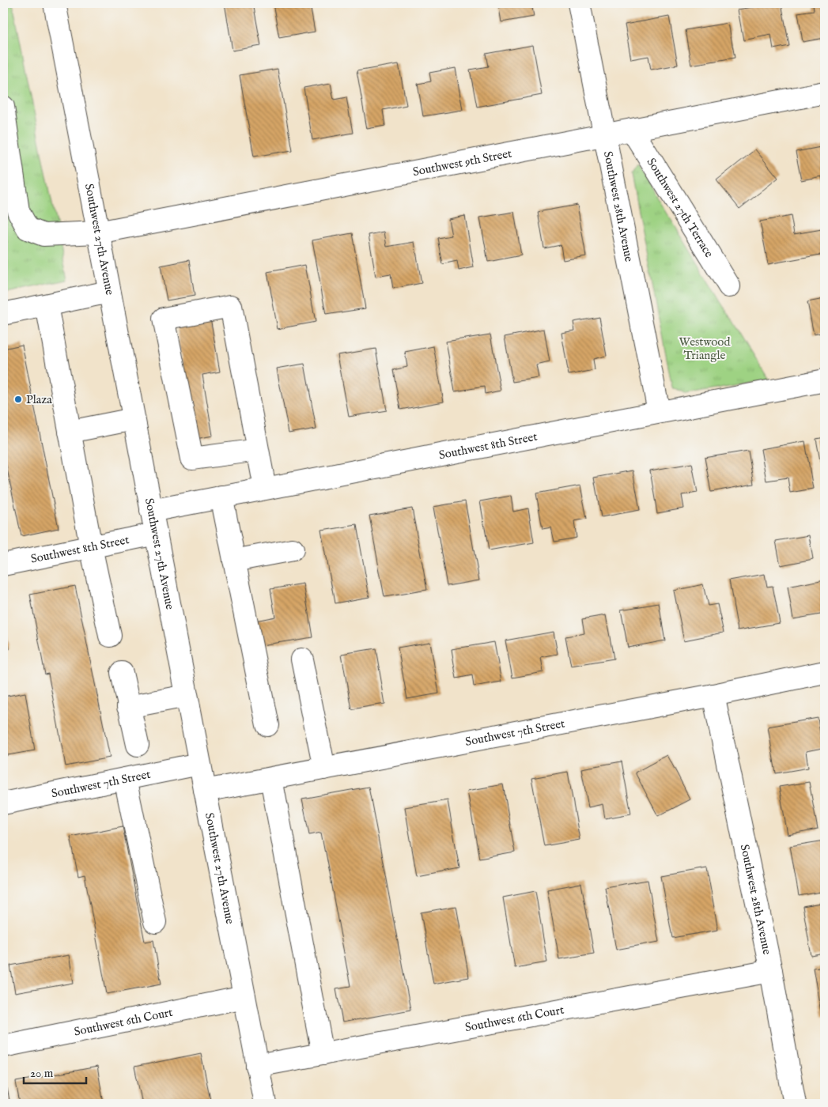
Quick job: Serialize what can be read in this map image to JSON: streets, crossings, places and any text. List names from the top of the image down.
{
  "streets": {
    "street": [
      "Southwest 9th Street",
      "Southwest 28th Avenue",
      "Southwest 27th Terrace",
      "Southwest 27th Avenue",
      "Southwest 8th Street",
      "Southwest 7th Street",
      "Southwest 6th Court"
    ]
  },
  "crossings": [
    ["Southwest 9th Street", "Southwest 28th Avenue"],
    ["Southwest 9th Street", "Southwest 27th Terrace"],
    ["Southwest 9th Street", "Southwest 27th Avenue"],
    ["Southwest 28th Avenue", "Southwest 8th Street"],
    ["Southwest 28th Avenue", "Southwest 7th Street"],
    ["Southwest 28th Avenue", "Southwest 6th Court"],
    ["Southwest 27th Avenue", "Southwest 8th Street"],
    ["Southwest 27th Avenue", "Southwest 7th Street"],
    ["Southwest 27th Avenue", "Southwest 6th Court"]
  ],
  "parks": ["Westwood Triangle"],
  "places": ["Plaza"],
  "scale_bar": "20 m"
}
